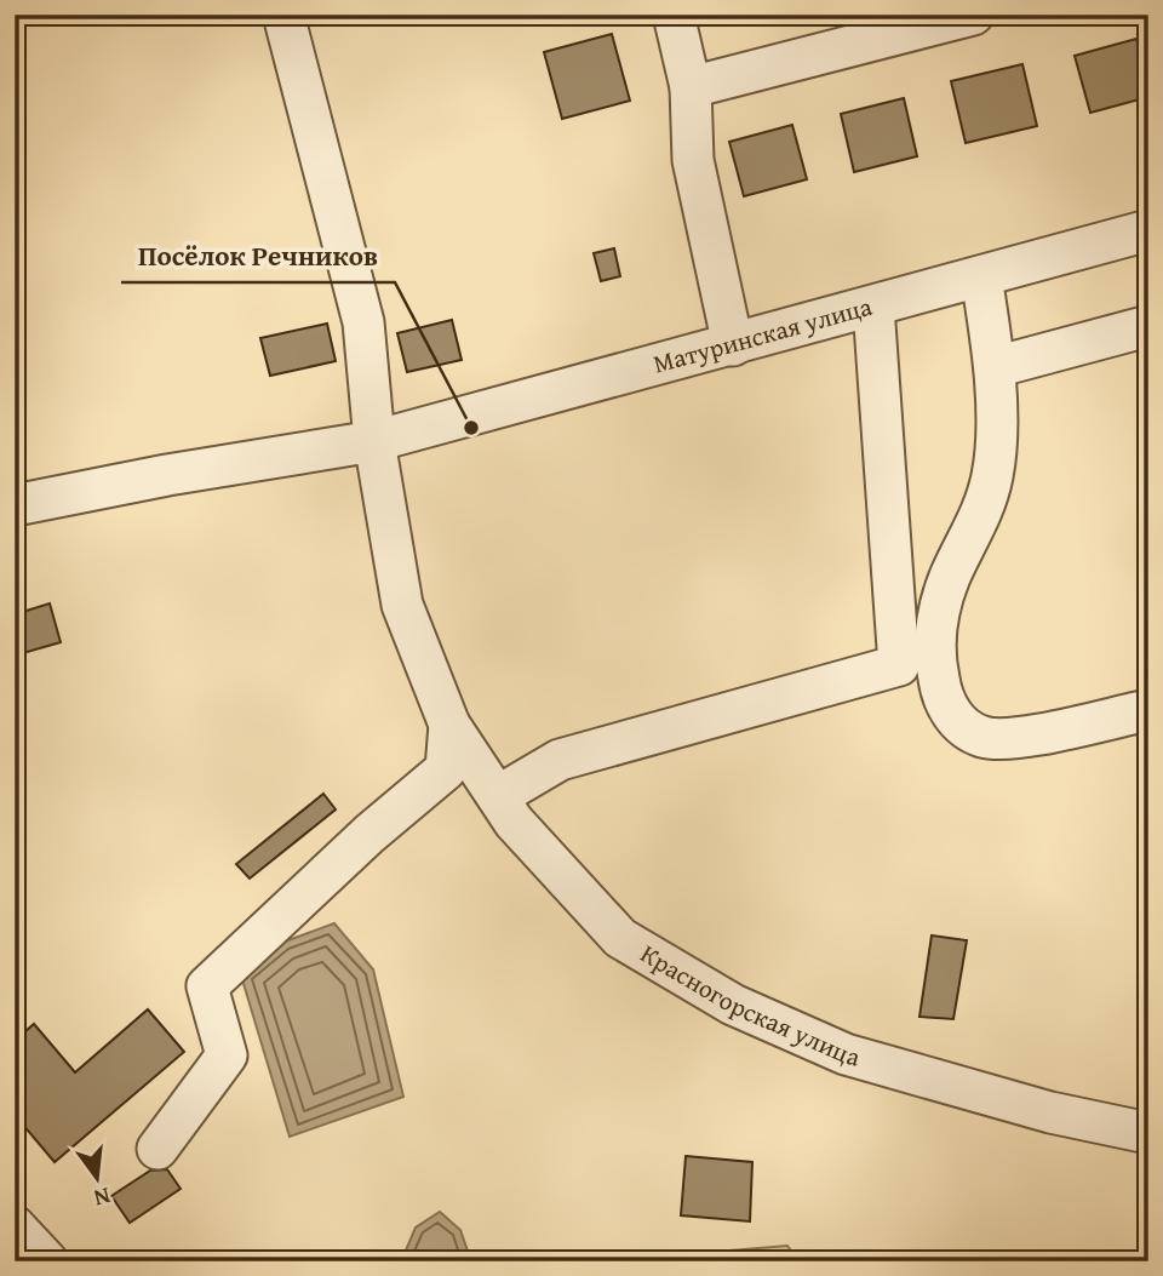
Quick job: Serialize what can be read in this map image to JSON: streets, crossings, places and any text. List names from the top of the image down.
{
  "streets": {
    "street": ["Матуринская улица", "Красногорская улица"]
  },
  "places": ["Посёлок Речников"],
  "north": "bottom"
}
